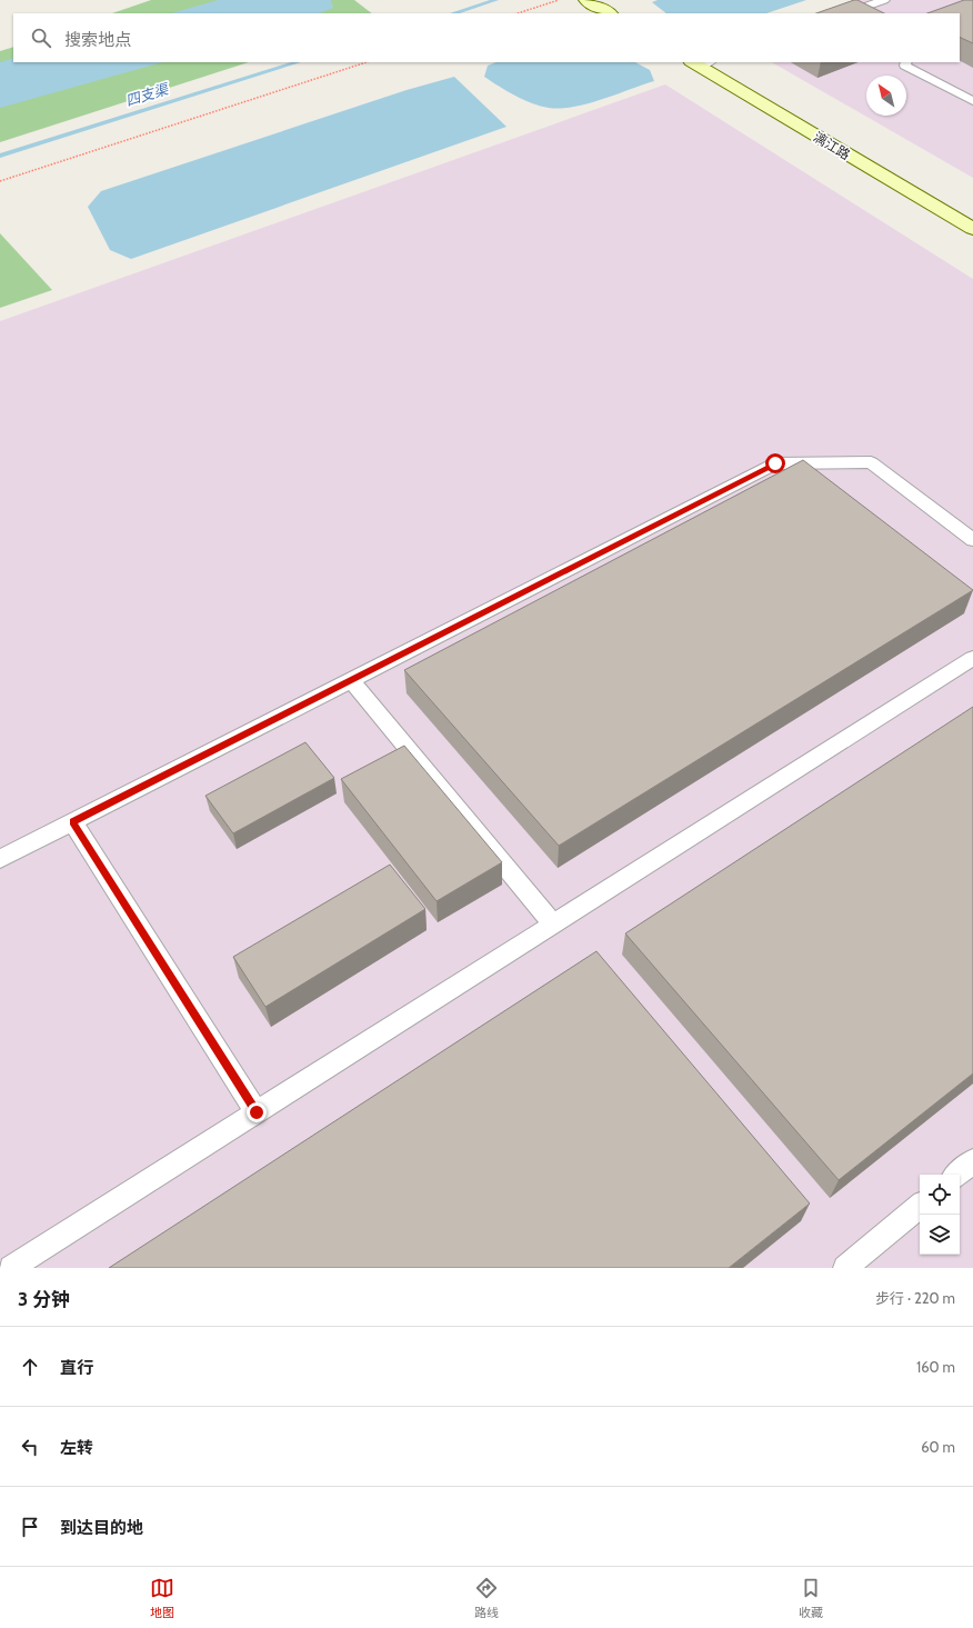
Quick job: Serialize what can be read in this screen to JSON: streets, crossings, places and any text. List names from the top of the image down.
{
  "streets": {
    "street": ["漓江路"]
  },
  "water": ["四支渠"],
  "north": "top left",
  "page": {
    "search": "搜索地点",
    "heading": ["3 分钟", "步行 · 220 m"],
    "list": [
      ["直行", "160 m"],
      ["左转", "60 m"],
      "到达目的地"
    ],
    "nav": ["地图", "路线", "收藏"]
  }
}
